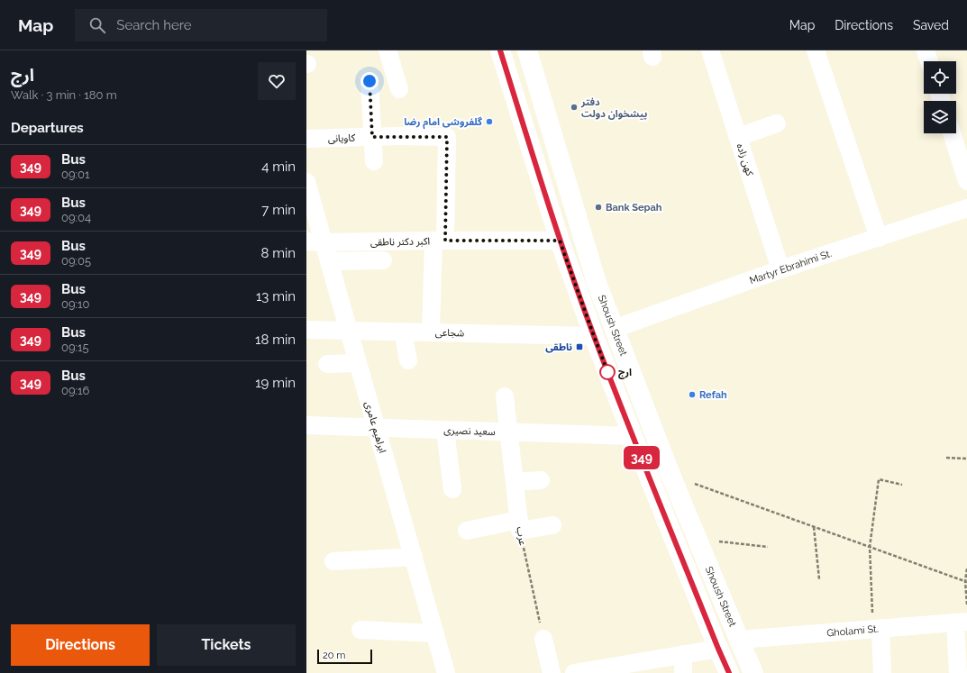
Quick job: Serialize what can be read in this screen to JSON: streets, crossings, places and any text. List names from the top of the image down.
{
  "streets": {
    "main road": ["Shoush Street"],
    "street": [
      "کاویانی",
      "کهن زاده",
      "اکبر دکتر ناطقی",
      "Martyr Ebrahimi St.",
      "شجاعی",
      "ابراهیم عامری",
      "سعید نصیری",
      "عرب",
      "Gholami St."
    ]
  },
  "crossings": [
    ["کاویانی", "اکبر دکتر ناطقی"],
    ["کهن زاده", "Martyr Ebrahimi St."],
    ["اکبر دکتر ناطقی", "ابراهیم عامری"],
    ["Martyr Ebrahimi St.", "Shoush Street"],
    ["Shoush Street", "Gholami St."],
    ["شجاعی", "ابراهیم عامری"],
    ["ابراهیم عامری", "سعید نصیری"],
    ["سعید نصیری", "عرب"]
  ],
  "places": {
    "other": [
      "دفتر پیشخوان دولت",
      "گلفروشی امام رضا",
      "Bank Sepah",
      "ارج",
      "Refah"
    ],
    "transit": ["ناطقی"]
  },
  "lines": ["bus line 349"],
  "scale_bar": "20 m",
  "page": {
    "header": "Map",
    "search": "Search here",
    "nav": ["Map", "Directions", "Saved"],
    "heading": [
      ["ارج", "Walk · 3 min · 180 m"],
      "Departures"
    ],
    "on_map": "349",
    "list": [
      {
        "mark": "349",
        "name": "Bus",
        "note": "09:01",
        "value": "4 min"
      },
      {
        "mark": "349",
        "name": "Bus",
        "note": "09:04",
        "value": "7 min"
      },
      {
        "mark": "349",
        "name": "Bus",
        "note": "09:05",
        "value": "8 min"
      },
      {
        "mark": "349",
        "name": "Bus",
        "note": "09:10",
        "value": "13 min"
      },
      {
        "mark": "349",
        "name": "Bus",
        "note": "09:15",
        "value": "18 min"
      },
      {
        "mark": "349",
        "name": "Bus",
        "note": "09:16",
        "value": "19 min"
      }
    ],
    "buttons": ["Directions", "Tickets"],
    "scale": "20 m"
  }
}
